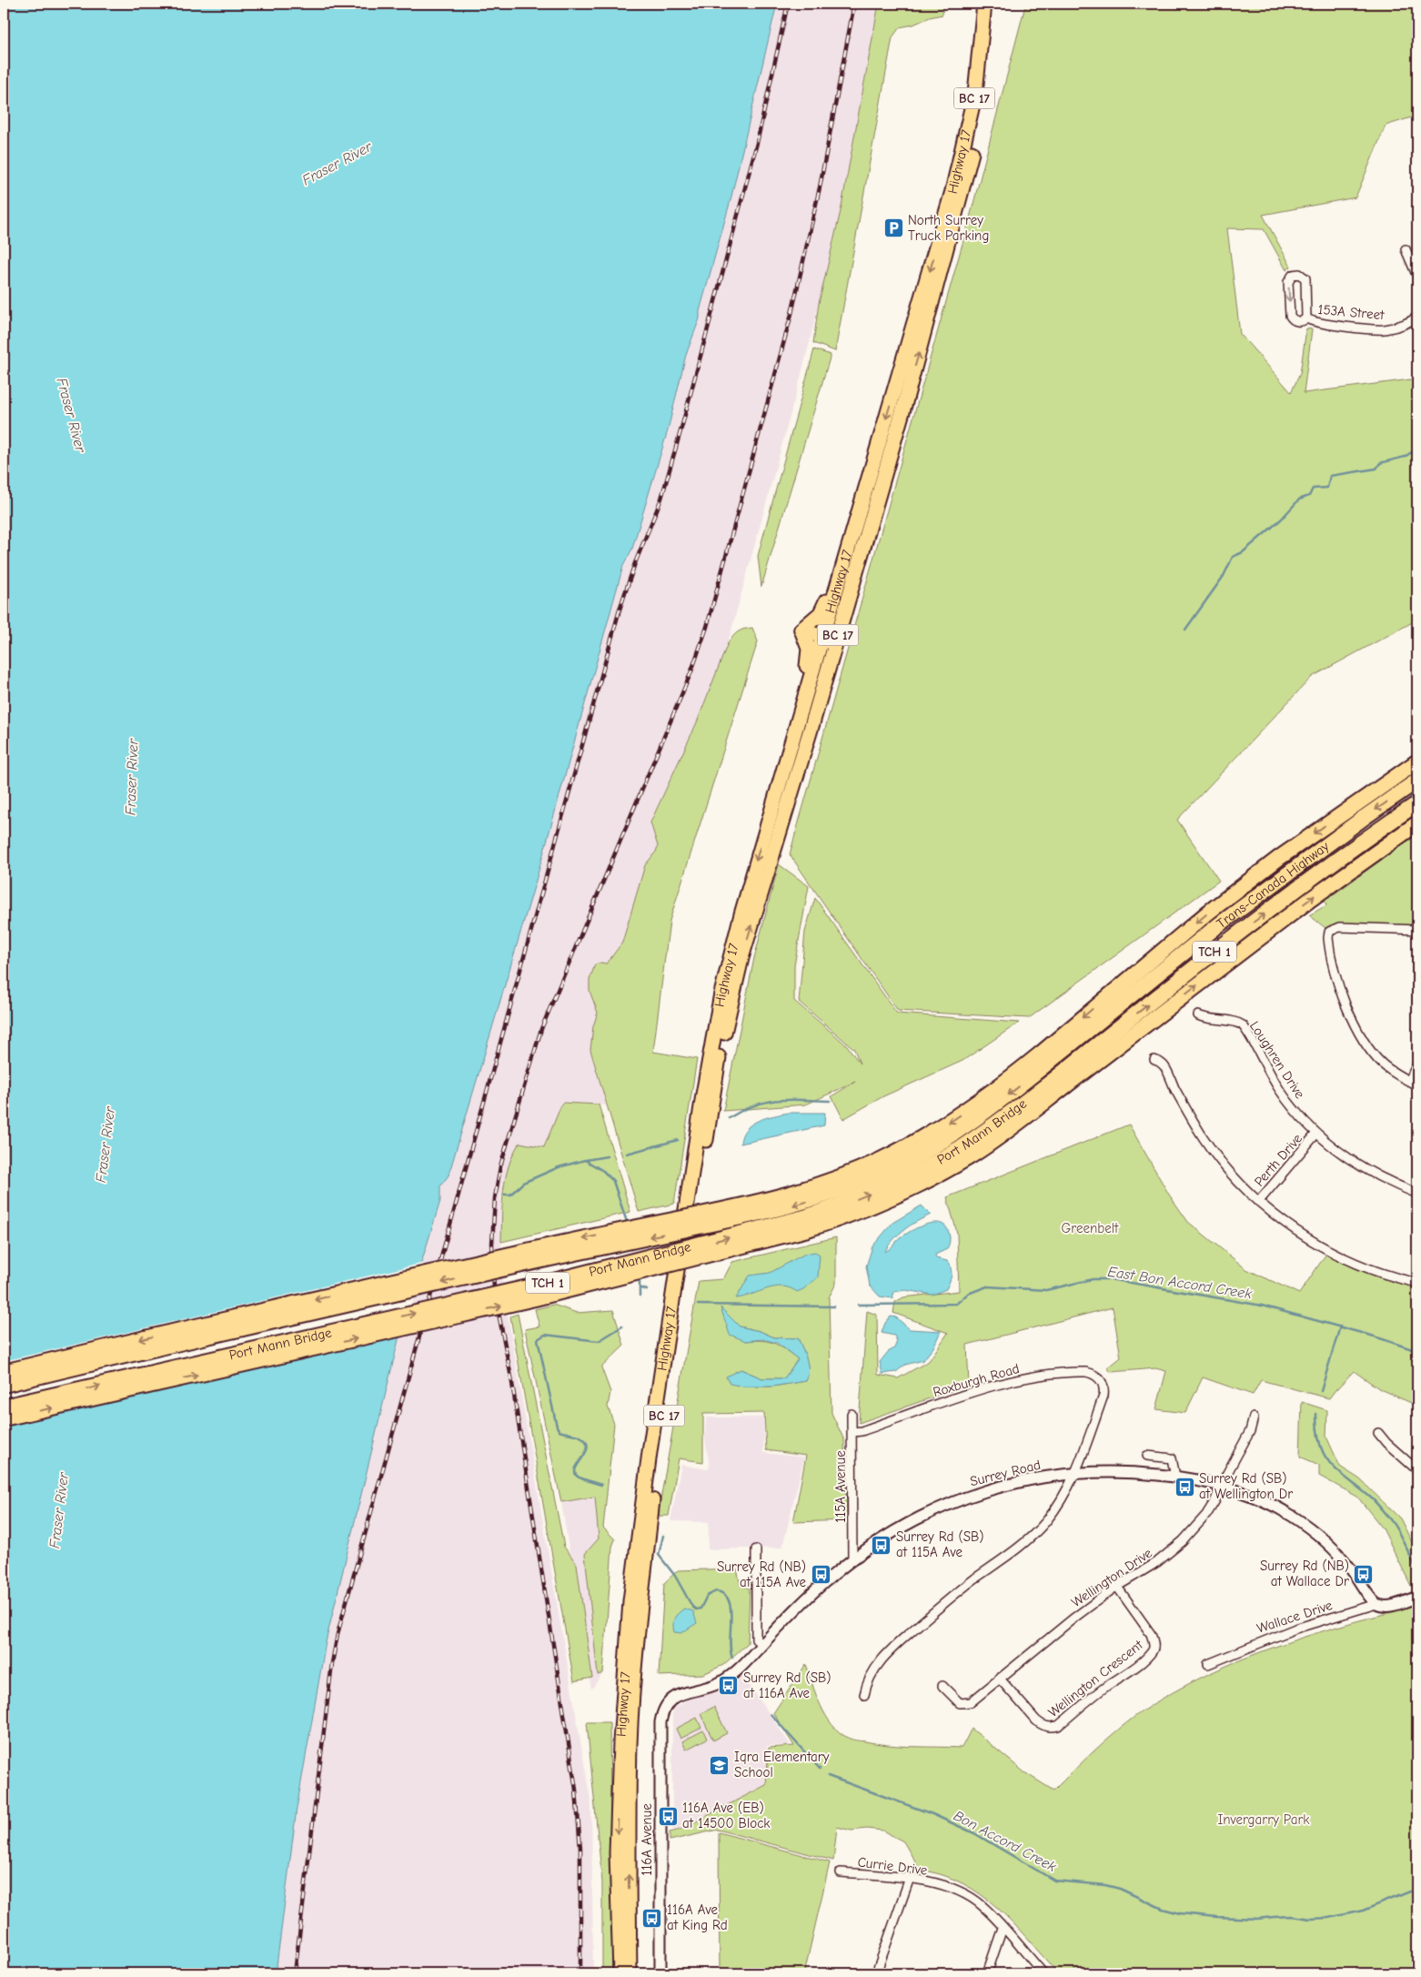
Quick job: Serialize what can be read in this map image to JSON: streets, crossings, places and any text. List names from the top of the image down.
{
  "streets": {
    "highway": [
      "BC 17",
      "Highway 17",
      "Trans-Canada Highway",
      "TCH 1",
      "Port Mann Bridge"
    ],
    "street": [
      "153A Street",
      "Loughren Drive",
      "Perth Drive",
      "Roxburgh Road",
      "Surrey Road",
      "115A Avenue",
      "Wellington Drive",
      "Wallace Drive",
      "Wellington Crescent",
      "116A Avenue",
      "Currie Drive"
    ]
  },
  "crossings": [
    ["Trans-Canada Highway", "Port Mann Bridge"],
    ["Loughren Drive", "Perth Drive"],
    ["Roxburgh Road", "Surrey Road"],
    ["Roxburgh Road", "115A Avenue"],
    ["Surrey Road", "115A Avenue"],
    ["Surrey Road", "Wellington Drive"],
    ["Surrey Road", "Wallace Drive"],
    ["Surrey Road", "116A Avenue"],
    ["Wellington Drive", "Wellington Crescent"]
  ],
  "water": ["Fraser River", "East Bon Accord Creek", "Bon Accord Creek"],
  "parks": ["Greenbelt", "Invergarry Park"],
  "places": {
    "parking": ["North Surrey Truck Parking"],
    "bus stop": [
      "Surrey Rd (SB) at Wellington Dr",
      "Surrey Rd (SB) at 115A Ave",
      "Surrey Rd (NB) at Wallace Dr",
      "Surrey Rd (NB) at 115A Ave",
      "Surrey Rd (SB) at 116A Ave",
      "116A Ave (EB) at 14500 Block",
      "116A Ave at King Rd"
    ],
    "school or university": ["Iqra Elementary School"]
  }
}
